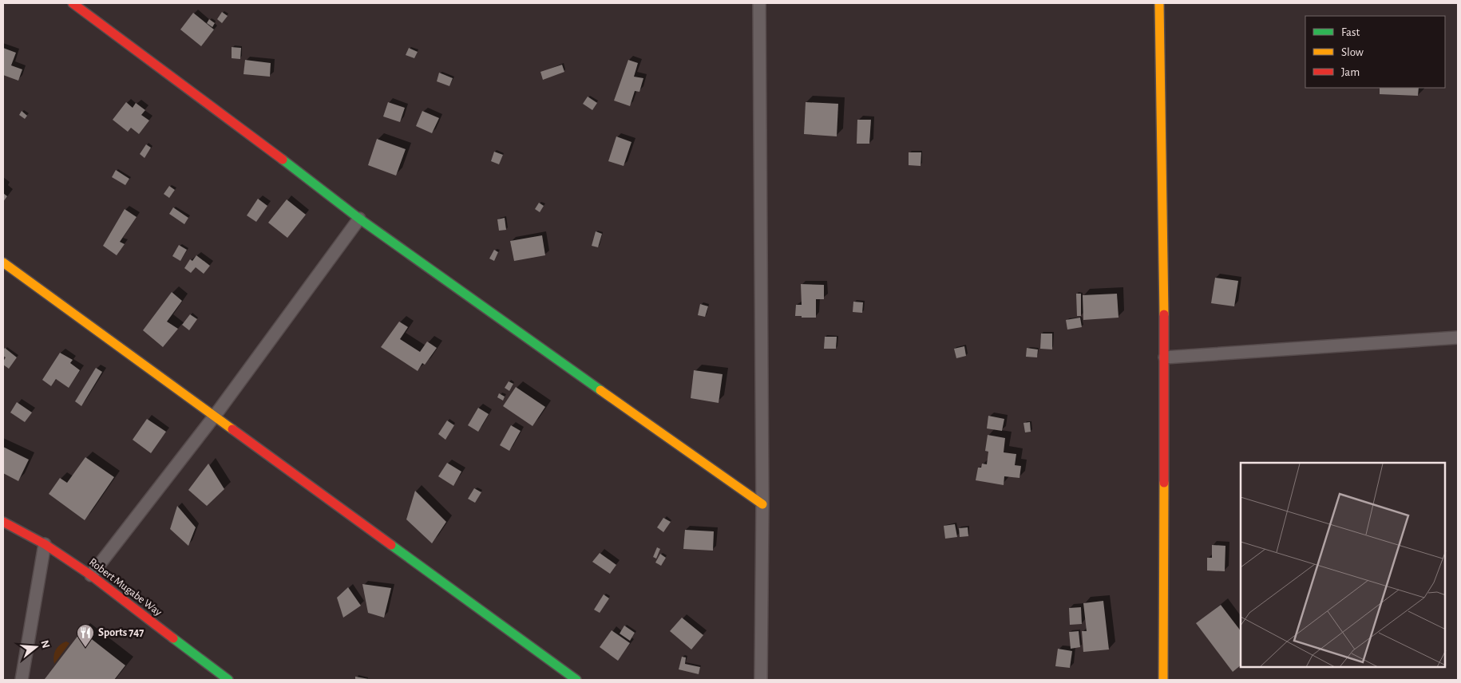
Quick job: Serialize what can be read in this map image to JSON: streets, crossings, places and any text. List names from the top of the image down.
{
  "streets": {
    "street": ["Robert Mugabe Way"]
  },
  "places": {
    "restaurant": ["Sports 747"]
  },
  "legend": ["Fast", "Slow", "Jam"],
  "north": "right"
}
